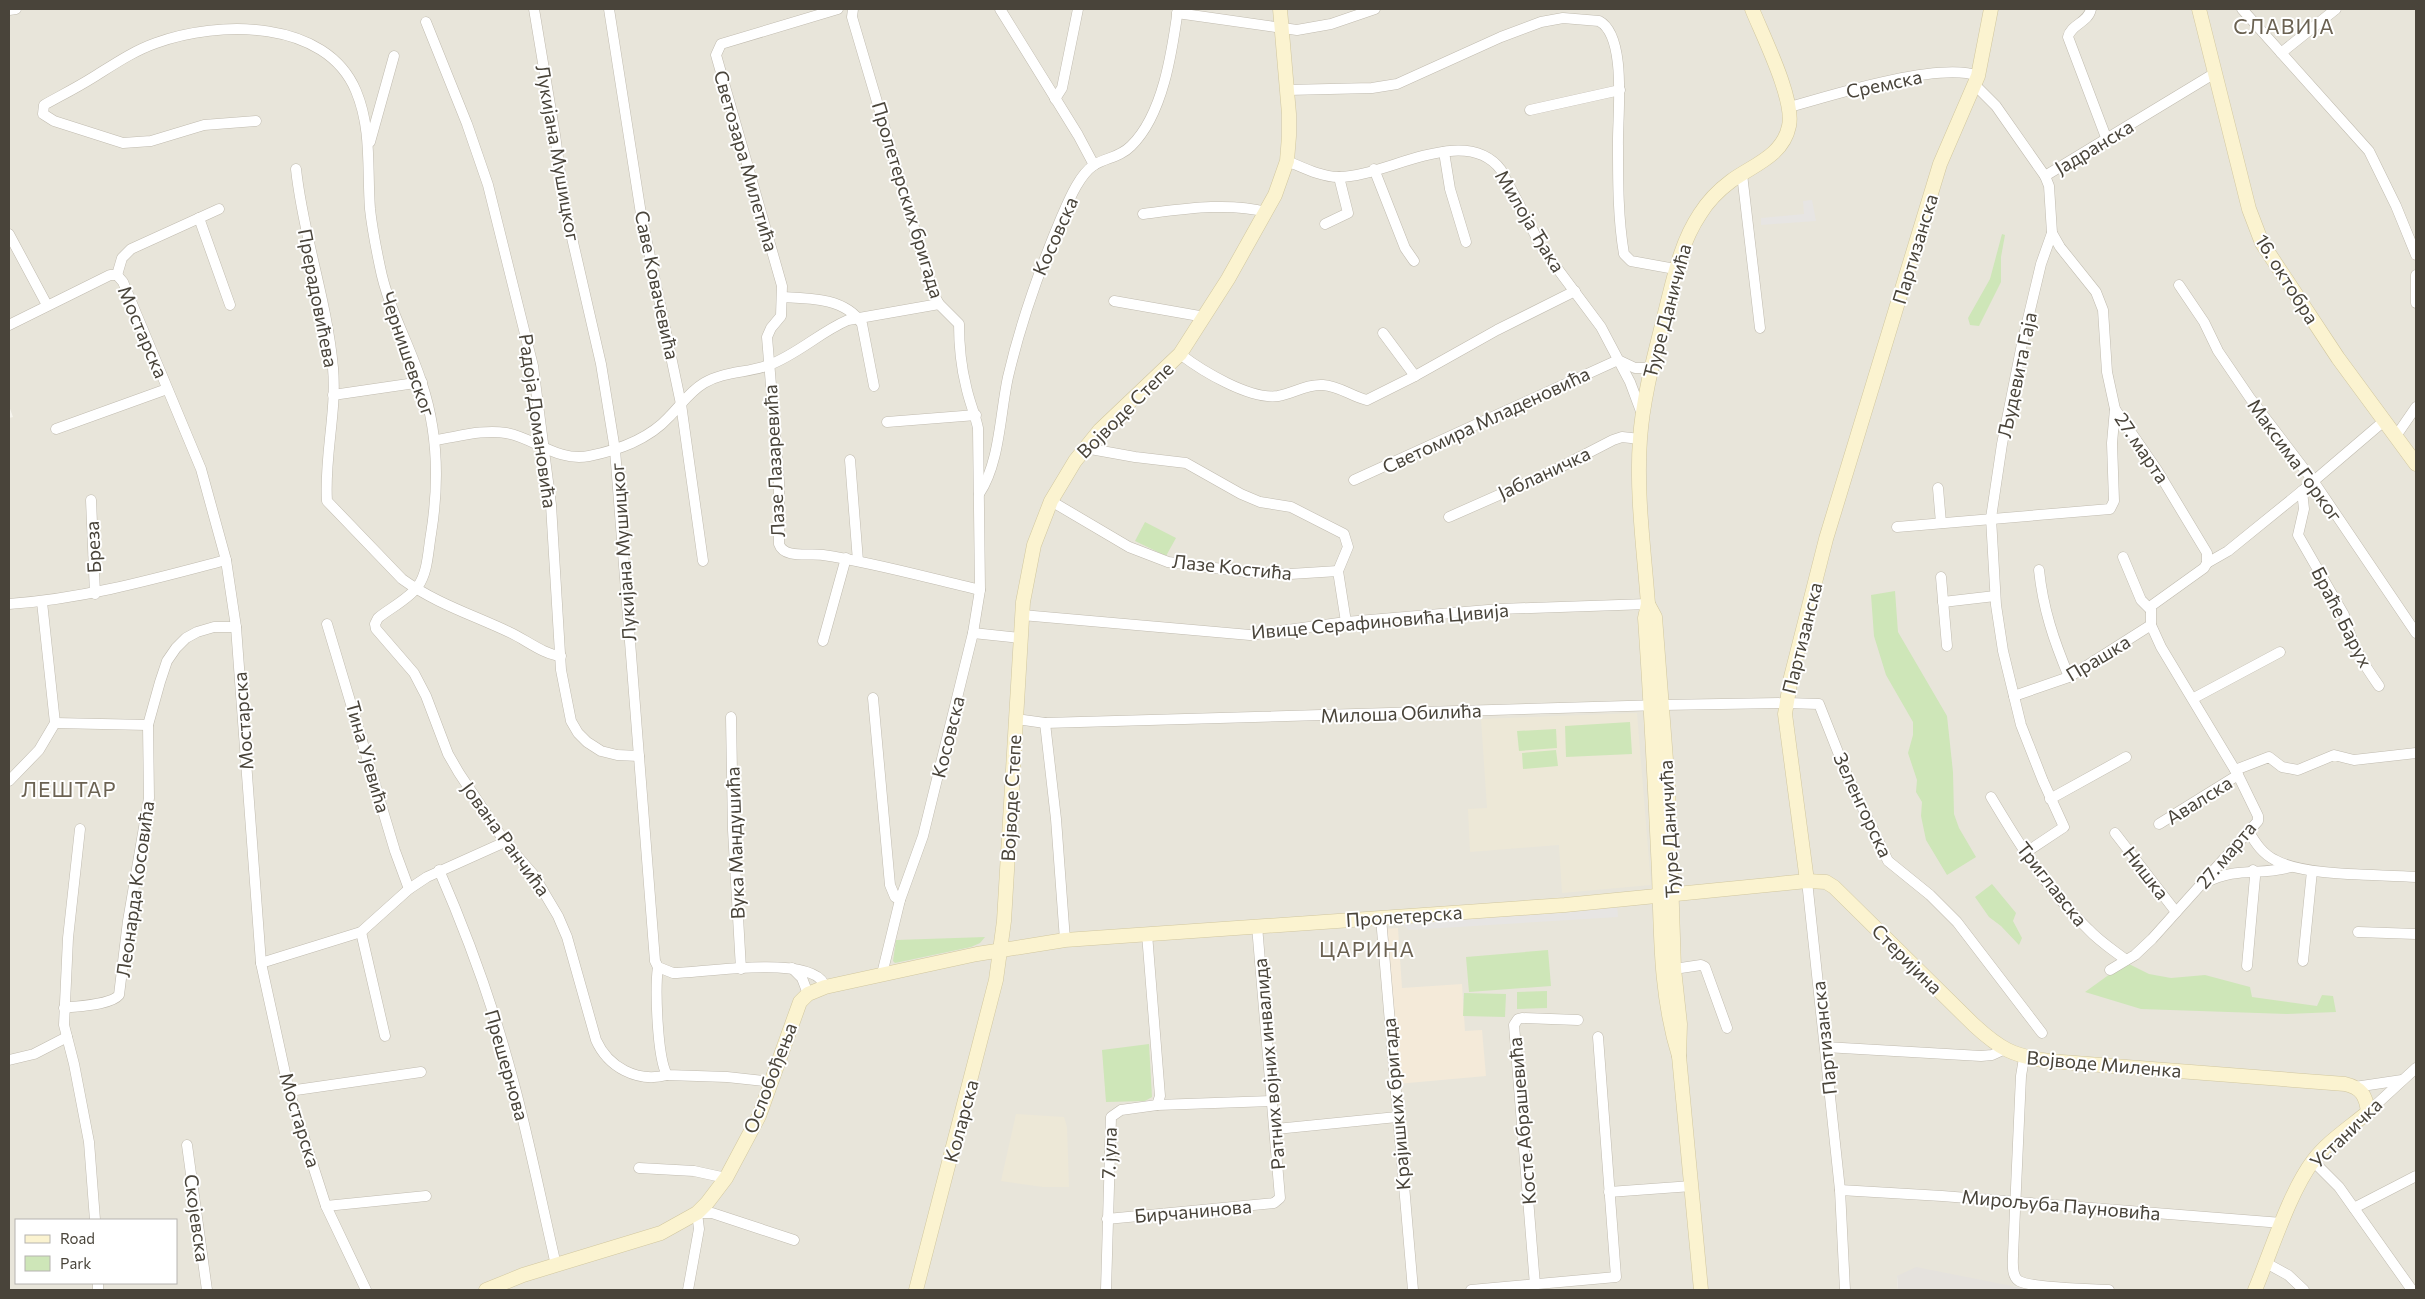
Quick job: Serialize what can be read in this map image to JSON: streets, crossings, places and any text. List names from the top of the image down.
{
  "streets": {
    "street": [
      "Сремска",
      "Јадранска",
      "Лукијана Мушицког",
      "Светозара Милетића",
      "Пролетерских бригада",
      "Милоја Ђака",
      "Косовска",
      "Партизанска",
      "16. октобра",
      "Саве Ковачевића",
      "Прерадовићева",
      "Ђуре Даничића",
      "Мостарска",
      "Чернишевског",
      "Људевита Гаја",
      "Војводе Степе",
      "Светомира Младеновића",
      "Радоја Домановића",
      "27. марта",
      "Максима Горког",
      "Лазе Лазаревића",
      "Јабланичка",
      "Бреза",
      "Лазе Костића",
      "Браће Барух",
      "Ивице Серафиновића Цивија",
      "Прашка",
      "Милоша Обилића",
      "Тина Ујевића",
      "Авалска",
      "Зеленгорска",
      "Јована Ранчића",
      "Вука Мандушића",
      "Нишка",
      "Триглавска",
      "Леонарда Косовића",
      "Пролетерска",
      "Стеријина",
      "Ратних војних инвалида",
      "Војводе Миленка",
      "Прешернова",
      "Ослобођења",
      "Крајишких бригада",
      "Коларска",
      "Косте Абрашевића",
      "Устаничка",
      "7. јула",
      "Мирољуба Пауновића",
      "Бирчанинова",
      "Скојевска"
    ]
  },
  "crossings": [
    ["Сремска", "Јадранска"],
    ["Сремска", "Партизанска"],
    ["Сремска", "Ђуре Даничића"],
    ["Јадранска", "Партизанска"],
    ["Јадранска", "16. октобра"],
    ["Лукијана Мушицког", "Радоја Домановића"],
    ["Лукијана Мушицког", "Јована Ранчића"],
    ["Светозара Милетића", "Лазе Лазаревића"],
    ["Пролетерских бригада", "Косовска"],
    ["Милоја Ђака", "Ђуре Даничића"],
    ["Милоја Ђака", "Војводе Степе"],
    ["Милоја Ђака", "Светомира Младеновића"],
    ["Партизанска", "Милоша Обилића"],
    ["Партизанска", "Зеленгорска"],
    ["Партизанска", "Пролетерска"],
    ["Партизанска", "Стеријина"],
    ["Партизанска", "Војводе Миленка"],
    ["Партизанска", "Мирољуба Пауновића"],
    ["Прерадовићева", "Чернишевског"],
    ["Прерадовићева", "Радоја Домановића"],
    ["Прерадовићева", "Јована Ранчића"],
    ["Ђуре Даничића", "Јабланичка"],
    ["Ђуре Даничића", "Ивице Серафиновића Цивија"],
    ["Ђуре Даничића", "Милоша Обилића"],
    ["Ђуре Даничића", "Пролетерска"],
    ["Мостарска", "Леонарда Косовића"],
    ["Чернишевског", "Јована Ранчића"],
    ["Људевита Гаја", "27. марта"],
    ["Људевита Гаја", "Прашка"],
    ["Људевита Гаја", "Триглавска"],
    ["Војводе Степе", "Лазе Костића"],
    ["Војводе Степе", "Ивице Серафиновића Цивија"],
    ["Војводе Степе", "Милоша Обилића"],
    ["Војводе Степе", "Пролетерска"],
    ["Војводе Степе", "Коларска"],
    ["27. марта", "Прашка"],
    ["27. марта", "Авалска"],
    ["27. марта", "Нишка"],
    ["27. марта", "Триглавска"],
    ["Милоша Обилића", "Зеленгорска"],
    ["Јована Ранчића", "Ослобођења"],
    ["Пролетерска", "Стеријина"],
    ["Пролетерска", "Ратних војних инвалида"],
    ["Пролетерска", "Крајишких бригада"],
    ["Пролетерска", "Коларска"],
    ["Стеријина", "Војводе Миленка"],
    ["Ратних војних инвалида", "Бирчанинова"],
    ["Прешернова", "Ослобођења"],
    ["Устаничка", "Мирољуба Пауновића"],
    ["7. јула", "Бирчанинова"]
  ],
  "districts": ["СЛАВИЈА", "ЛЕШТАР", "ЦАРИНА"],
  "legend": ["Road", "Park"]
}
